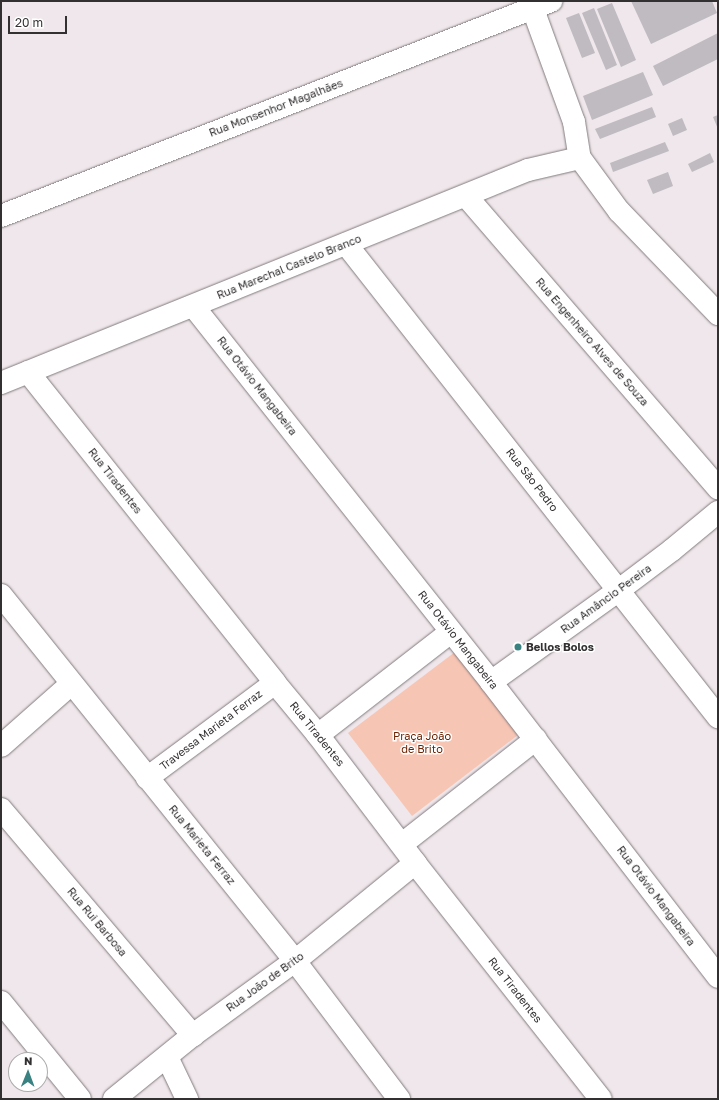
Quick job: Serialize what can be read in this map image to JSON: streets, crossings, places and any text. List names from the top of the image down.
{
  "streets": {
    "street": [
      "Rua Monsenhor Magalhães",
      "Rua Marechal Castelo Branco",
      "Rua Engenheiro Alves de Souza",
      "Rua Otávio Mangabeira",
      "Rua São Pedro",
      "Rua Tiradentes",
      "Rua Amâncio Pereira",
      "Travessa Marieta Ferraz",
      "Rua Marieta Ferraz",
      "Rua Rui Barbosa",
      "Rua João de Brito"
    ]
  },
  "crossings": [
    ["Rua Marechal Castelo Branco", "Rua Engenheiro Alves de Souza"],
    ["Rua Marechal Castelo Branco", "Rua Otávio Mangabeira"],
    ["Rua Marechal Castelo Branco", "Rua São Pedro"],
    ["Rua Marechal Castelo Branco", "Rua Tiradentes"],
    ["Rua Otávio Mangabeira", "Rua Amâncio Pereira"],
    ["Rua São Pedro", "Rua Amâncio Pereira"],
    ["Rua Tiradentes", "Travessa Marieta Ferraz"],
    ["Rua Tiradentes", "Rua João de Brito"],
    ["Travessa Marieta Ferraz", "Rua Marieta Ferraz"],
    ["Rua Marieta Ferraz", "Rua João de Brito"],
    ["Rua Rui Barbosa", "Rua João de Brito"]
  ],
  "parks": ["Praça João de Brito"],
  "places": ["Bellos Bolos"],
  "scale_bar": "20 m",
  "north": "top"
}
